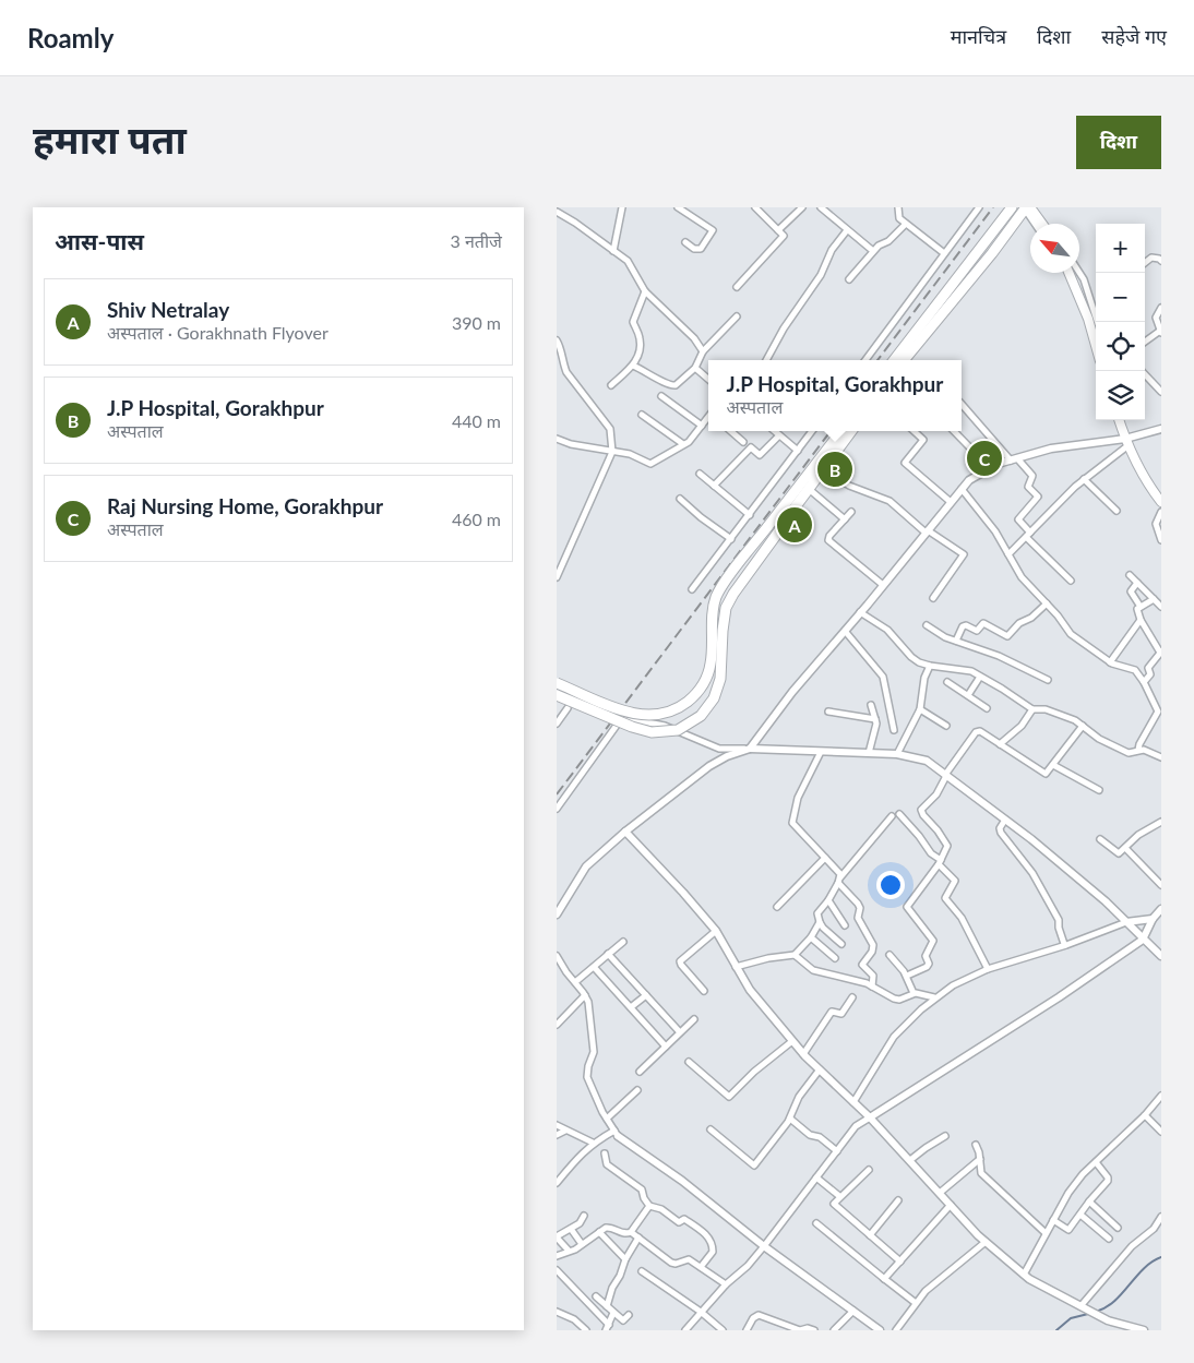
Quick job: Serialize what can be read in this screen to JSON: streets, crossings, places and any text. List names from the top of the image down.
{
  "north": "top left",
  "page": {
    "header": "Roamly",
    "nav": ["मानचित्र", "दिशा", "सहेजे गए"],
    "title": "हमारा पता",
    "buttons": "दिशा",
    "heading": ["आस-पास", "3 नतीजे"],
    "map_buttons": ["+", "−"],
    "list": [
      {
        "mark": "A",
        "name": "Shiv Netralay",
        "note": "अस्पताल · Gorakhnath Flyover",
        "value": "390 m"
      },
      {
        "mark": "B",
        "name": "J.P Hospital, Gorakhpur",
        "note": "अस्पताल",
        "value": "440 m"
      },
      {
        "mark": "C",
        "name": "Raj Nursing Home, Gorakhpur",
        "note": "अस्पताल",
        "value": "460 m"
      }
    ],
    "popup": ["J.P Hospital, Gorakhpur", "अस्पताल"],
    "pins": ["C", "B", "A"]
  }
}
